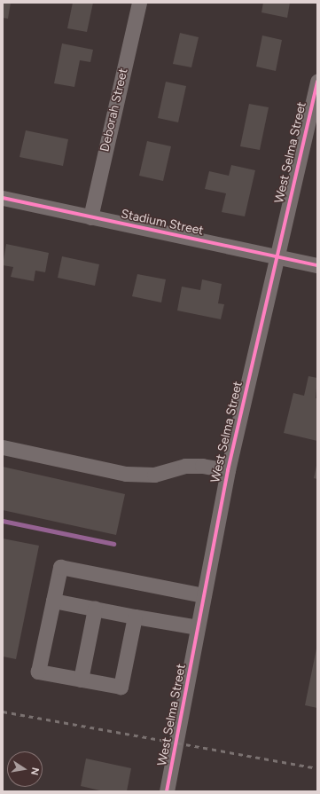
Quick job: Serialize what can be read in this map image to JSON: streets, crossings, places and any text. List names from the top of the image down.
{
  "streets": {
    "street": ["Deborah Street", "West Selma Street", "Stadium Street"]
  },
  "crossings": [
    ["Deborah Street", "Stadium Street"],
    ["West Selma Street", "Stadium Street"]
  ],
  "north": "right"
}
